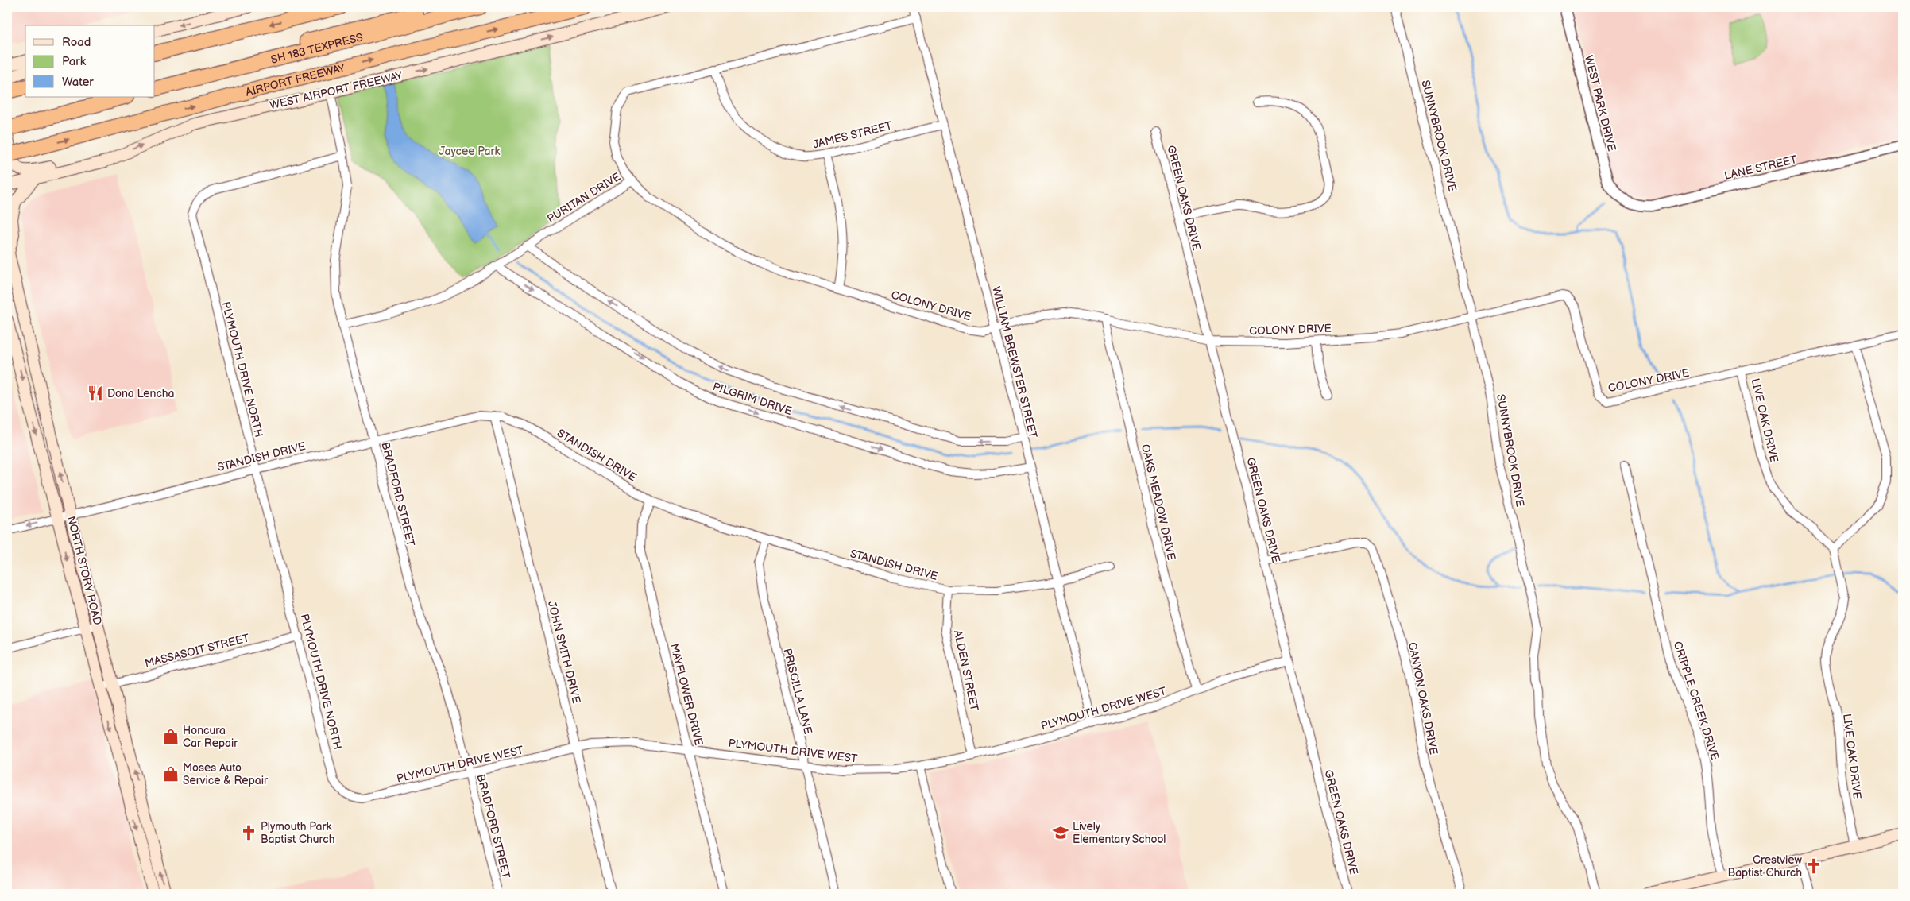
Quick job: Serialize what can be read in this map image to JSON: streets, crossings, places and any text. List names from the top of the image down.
{
  "streets": {
    "highway": ["SH 183 TEXPRESS", "AIRPORT FREEWAY"],
    "main road": ["WEST AIRPORT FREEWAY", "NORTH STORY ROAD"],
    "street": [
      "WEST PARK DRIVE",
      "JAMES STREET",
      "SUNNYBROOK DRIVE",
      "LANE STREET",
      "PURITAN DRIVE",
      "GREEN OAKS DRIVE",
      "COLONY DRIVE",
      "WILLIAM BREWSTER STREET",
      "PLYMOUTH DRIVE NORTH",
      "PILGRIM DRIVE",
      "LIVE OAK DRIVE",
      "STANDISH DRIVE",
      "BRADFORD STREET",
      "OAKS MEADOW DRIVE",
      "MASSASOIT STREET",
      "JOHN SMITH DRIVE",
      "ALDEN STREET",
      "PRISCILLA LANE",
      "MAYFLOWER DRIVE",
      "CANYON OAKS DRIVE",
      "CRIPPLE CREEK DRIVE",
      "PLYMOUTH DRIVE WEST"
    ]
  },
  "crossings": [
    ["WEST AIRPORT FREEWAY", "BRADFORD STREET"],
    ["WEST PARK DRIVE", "LANE STREET"],
    ["JAMES STREET", "PURITAN DRIVE"],
    ["JAMES STREET", "WILLIAM BREWSTER STREET"],
    ["SUNNYBROOK DRIVE", "COLONY DRIVE"],
    ["PURITAN DRIVE", "COLONY DRIVE"],
    ["PURITAN DRIVE", "WILLIAM BREWSTER STREET"],
    ["PURITAN DRIVE", "PILGRIM DRIVE"],
    ["PURITAN DRIVE", "BRADFORD STREET"],
    ["GREEN OAKS DRIVE", "COLONY DRIVE"],
    ["GREEN OAKS DRIVE", "CANYON OAKS DRIVE"],
    ["GREEN OAKS DRIVE", "PLYMOUTH DRIVE WEST"],
    ["COLONY DRIVE", "WILLIAM BREWSTER STREET"],
    ["COLONY DRIVE", "LIVE OAK DRIVE"],
    ["COLONY DRIVE", "OAKS MEADOW DRIVE"],
    ["WILLIAM BREWSTER STREET", "PILGRIM DRIVE"],
    ["WILLIAM BREWSTER STREET", "STANDISH DRIVE"],
    ["WILLIAM BREWSTER STREET", "PLYMOUTH DRIVE WEST"],
    ["PLYMOUTH DRIVE NORTH", "STANDISH DRIVE"],
    ["PLYMOUTH DRIVE NORTH", "BRADFORD STREET"],
    ["PLYMOUTH DRIVE NORTH", "MASSASOIT STREET"],
    ["PLYMOUTH DRIVE NORTH", "PLYMOUTH DRIVE WEST"],
    ["STANDISH DRIVE", "BRADFORD STREET"],
    ["STANDISH DRIVE", "NORTH STORY ROAD"],
    ["STANDISH DRIVE", "JOHN SMITH DRIVE"],
    ["STANDISH DRIVE", "ALDEN STREET"],
    ["STANDISH DRIVE", "PRISCILLA LANE"],
    ["STANDISH DRIVE", "MAYFLOWER DRIVE"],
    ["BRADFORD STREET", "PLYMOUTH DRIVE WEST"],
    ["OAKS MEADOW DRIVE", "PLYMOUTH DRIVE WEST"],
    ["NORTH STORY ROAD", "MASSASOIT STREET"],
    ["JOHN SMITH DRIVE", "PLYMOUTH DRIVE WEST"],
    ["ALDEN STREET", "PLYMOUTH DRIVE WEST"],
    ["PRISCILLA LANE", "PLYMOUTH DRIVE WEST"],
    ["MAYFLOWER DRIVE", "PLYMOUTH DRIVE WEST"]
  ],
  "one_way": ["WEST AIRPORT FREEWAY"],
  "parks": ["Jaycee Park"],
  "places": {
    "restaurant": ["Dona Lencha"],
    "shop": ["Honcura Car Repair", "Moses Auto Service & Repair"],
    "church": ["Plymouth Park Baptist Church", "Crestview Baptist Church"],
    "school or university": ["Lively Elementary School"]
  },
  "legend": ["Road", "Park", "Water"]
}
